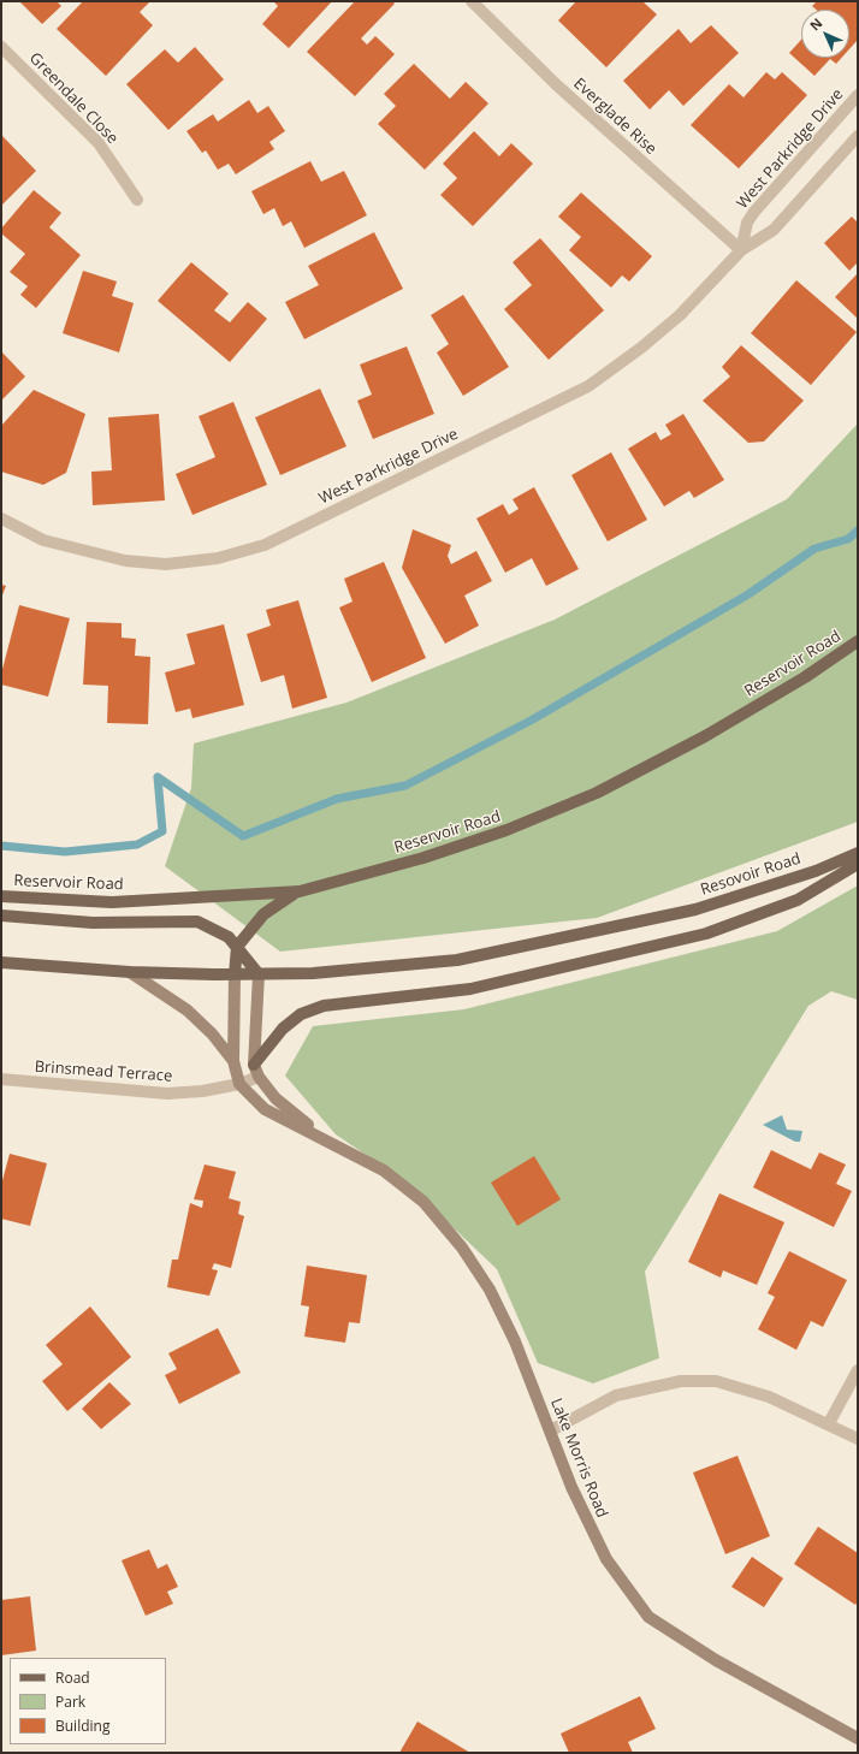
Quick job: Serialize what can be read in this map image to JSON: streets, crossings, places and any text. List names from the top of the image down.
{
  "streets": {
    "main road": ["Reservoir Road", "Resovoir Road"],
    "street": [
      "Greendale Close",
      "Everglade Rise",
      "West Parkridge Drive",
      "Brinsmead Terrace",
      "Lake Morris Road"
    ]
  },
  "crossings": [
    ["Everglade Rise", "West Parkridge Drive"],
    ["Resovoir Road", "Lake Morris Road"],
    ["Brinsmead Terrace", "Lake Morris Road"]
  ],
  "legend": ["Road", "Park", "Building"],
  "north": "top left"
}
